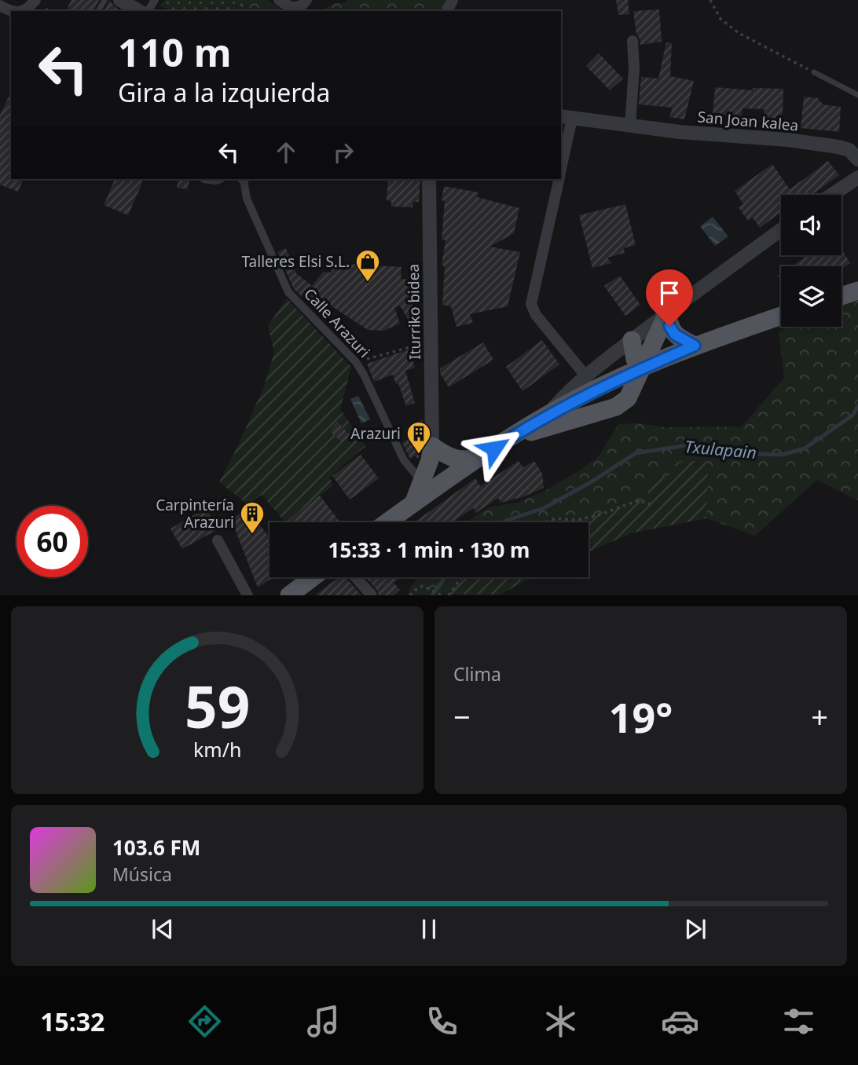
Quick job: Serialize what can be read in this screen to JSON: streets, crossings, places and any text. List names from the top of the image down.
{
  "streets": {
    "street": ["San Joan kalea", "Iturriko bidea", "Calle Arazuri"]
  },
  "water": ["Txulapain"],
  "places": {
    "shop": ["Talleres Elsi S.L."],
    "building": ["Arazuri", "Carpintería Arazuri"]
  },
  "page": {
    "turn": ["110 m", "Gira a la izquierda"],
    "limit": "60",
    "trip": "15:33 · 1 min · 130 m",
    "tile": "Clima",
    "heat": ["−", "19°", "+"],
    "song": ["103.6 FM", "Música"],
    "tabs": "15:32",
    "gauge": ["59", "km/h"]
  }
}
